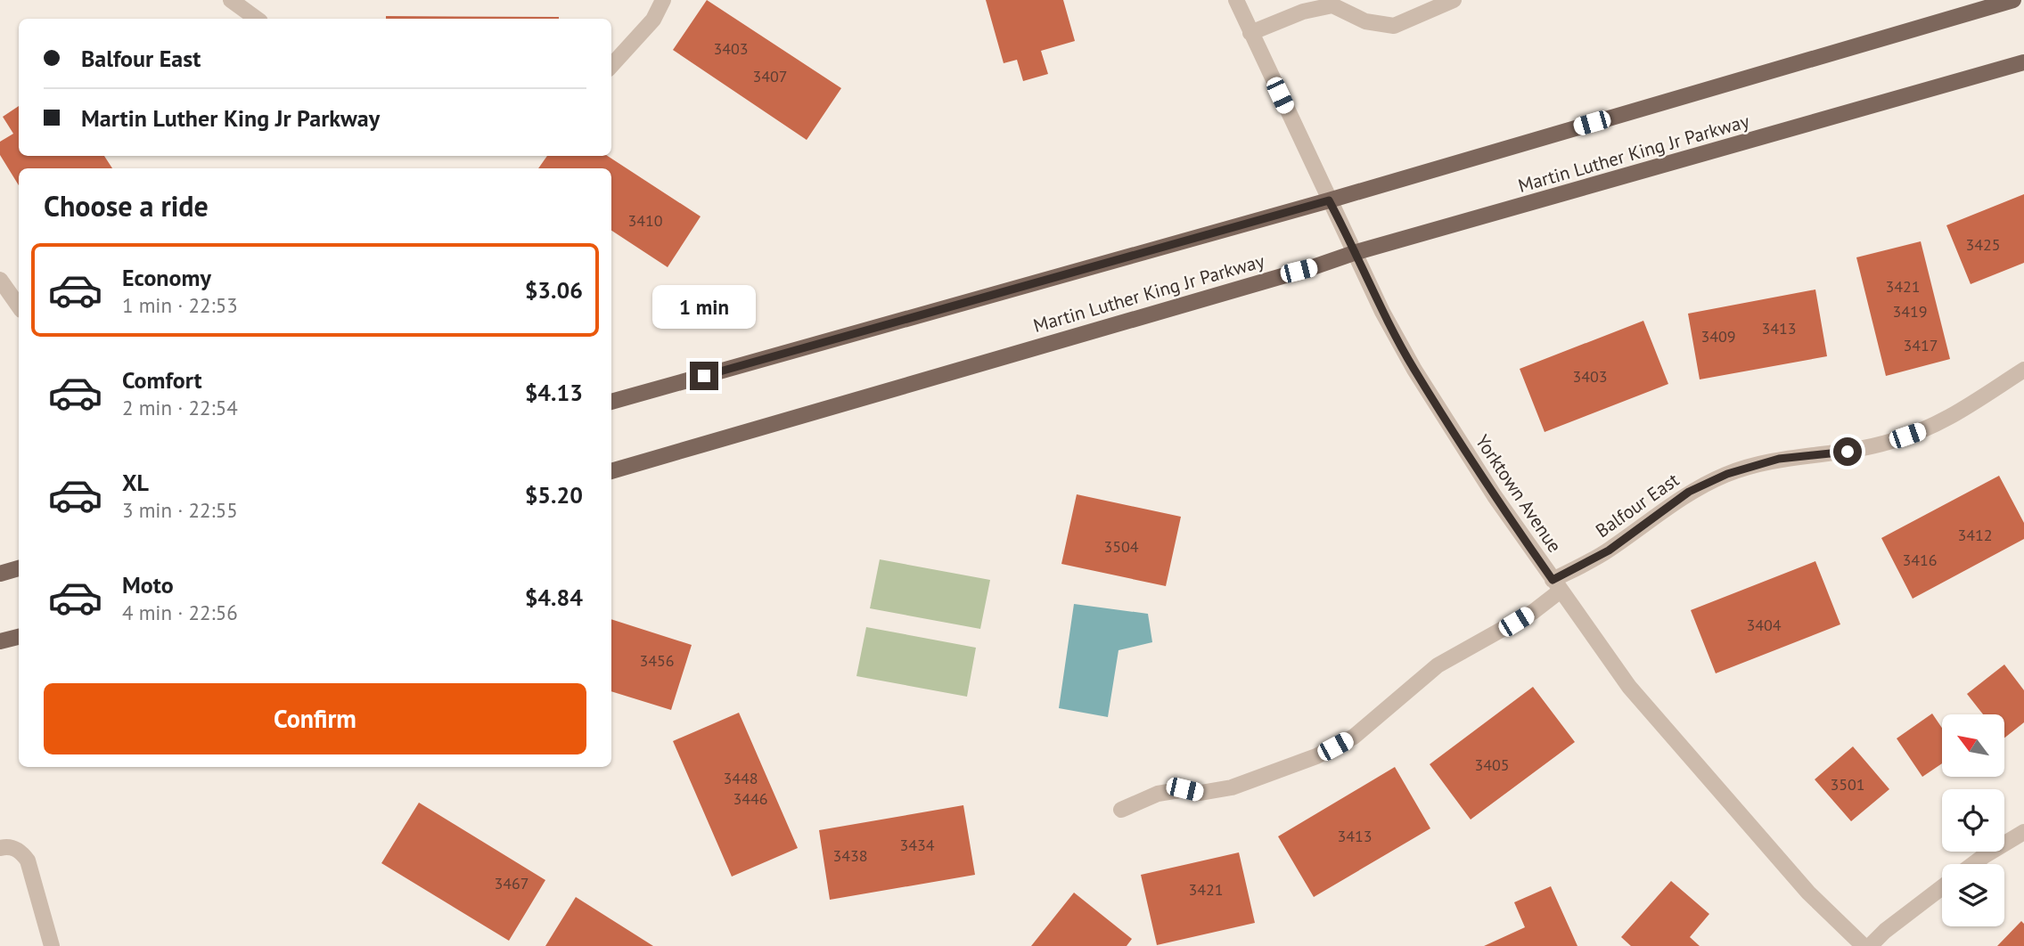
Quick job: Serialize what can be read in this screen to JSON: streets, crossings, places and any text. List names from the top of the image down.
{
  "streets": {
    "main road": ["Martin Luther King Jr Parkway"],
    "street": ["Yorktown Avenue", "Balfour East"]
  },
  "crossings": [
    ["Martin Luther King Jr Parkway", "Yorktown Avenue"],
    ["Yorktown Avenue", "Balfour East"]
  ],
  "house_numbers": [
    "3403",
    "3407",
    "3410",
    "3425",
    "3421",
    "3419",
    "3413",
    "3409",
    "3417",
    "3403",
    "3412",
    "3504",
    "3416",
    "3404",
    "3456",
    "3405",
    "3448",
    "3501",
    "3446",
    "3413",
    "3434",
    "3438",
    "3467",
    "3421"
  ],
  "north": "top left",
  "page": {
    "banner": ["Balfour East", "Martin Luther King Jr Parkway"],
    "heading": "Choose a ride",
    "list": [
      {
        "name": "Economy",
        "note": "1 min · 22:53",
        "value": "$3.06"
      },
      {
        "name": "Comfort",
        "note": "2 min · 22:54",
        "value": "$4.13"
      },
      {
        "name": "XL",
        "note": "3 min · 22:55",
        "value": "$5.20"
      },
      {
        "name": "Moto",
        "note": "4 min · 22:56",
        "value": "$4.84"
      }
    ],
    "bubble": "1 min",
    "buttons": "Confirm"
  }
}
